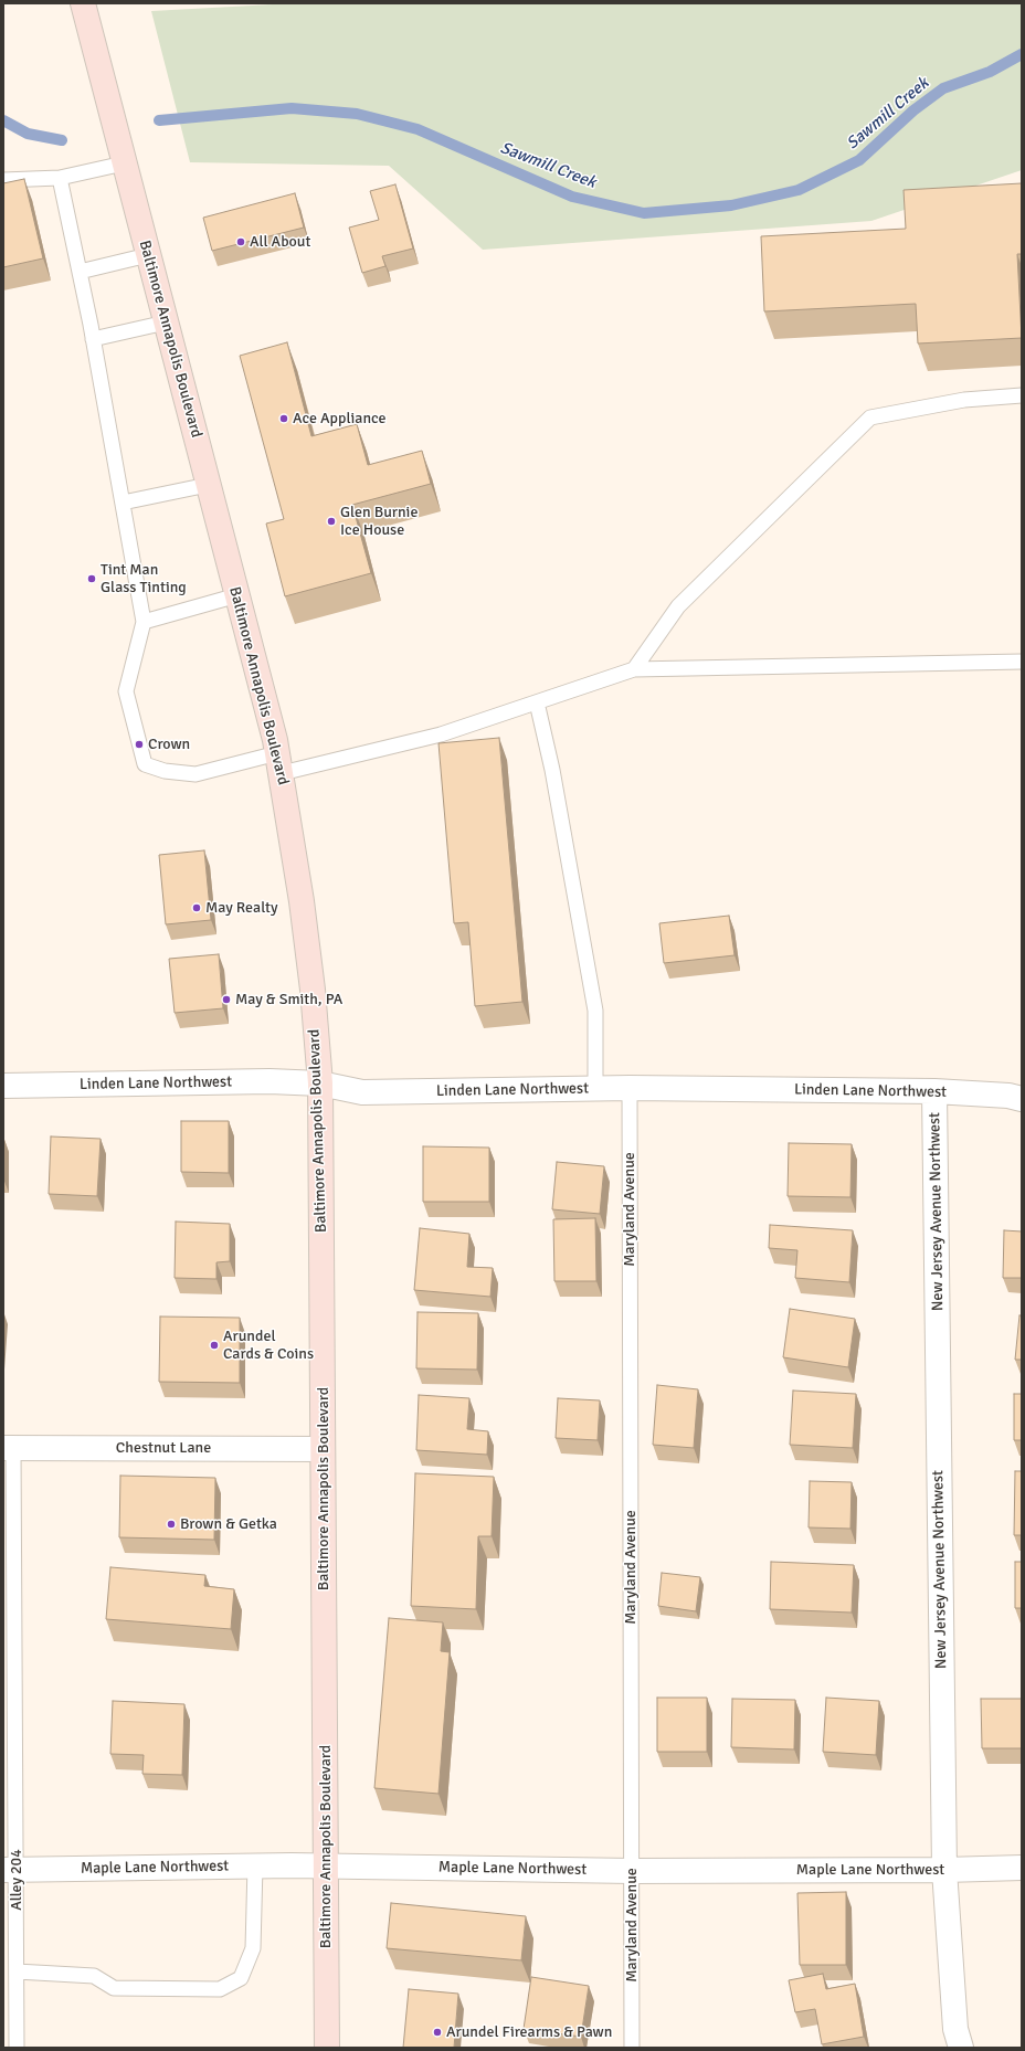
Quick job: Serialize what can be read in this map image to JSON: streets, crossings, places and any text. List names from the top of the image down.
{
  "streets": {
    "main road": ["Baltimore Annapolis Boulevard"],
    "street": [
      "Linden Lane Northwest",
      "New Jersey Avenue Northwest",
      "Chestnut Lane",
      "Maple Lane Northwest"
    ],
    "lane": ["Maryland Avenue", "Alley 204"]
  },
  "crossings": [
    ["Baltimore Annapolis Boulevard", "Linden Lane Northwest"],
    ["Baltimore Annapolis Boulevard", "Chestnut Lane"],
    ["Baltimore Annapolis Boulevard", "Maple Lane Northwest"],
    ["Linden Lane Northwest", "Maryland Avenue"],
    ["Linden Lane Northwest", "New Jersey Avenue Northwest"],
    ["Maryland Avenue", "Maple Lane Northwest"],
    ["New Jersey Avenue Northwest", "Maple Lane Northwest"],
    ["Chestnut Lane", "Alley 204"],
    ["Maple Lane Northwest", "Alley 204"]
  ],
  "water": ["Sawmill Creek"],
  "places": [
    "All About",
    "Ace Appliance",
    "Glen Burnie Ice House",
    "Tint Man Glass Tinting",
    "Crown",
    "May Realty",
    "May & Smith, PA",
    "Arundel Cards & Coins",
    "Brown & Getka",
    "Arundel Firearms & Pawn"
  ]
}
